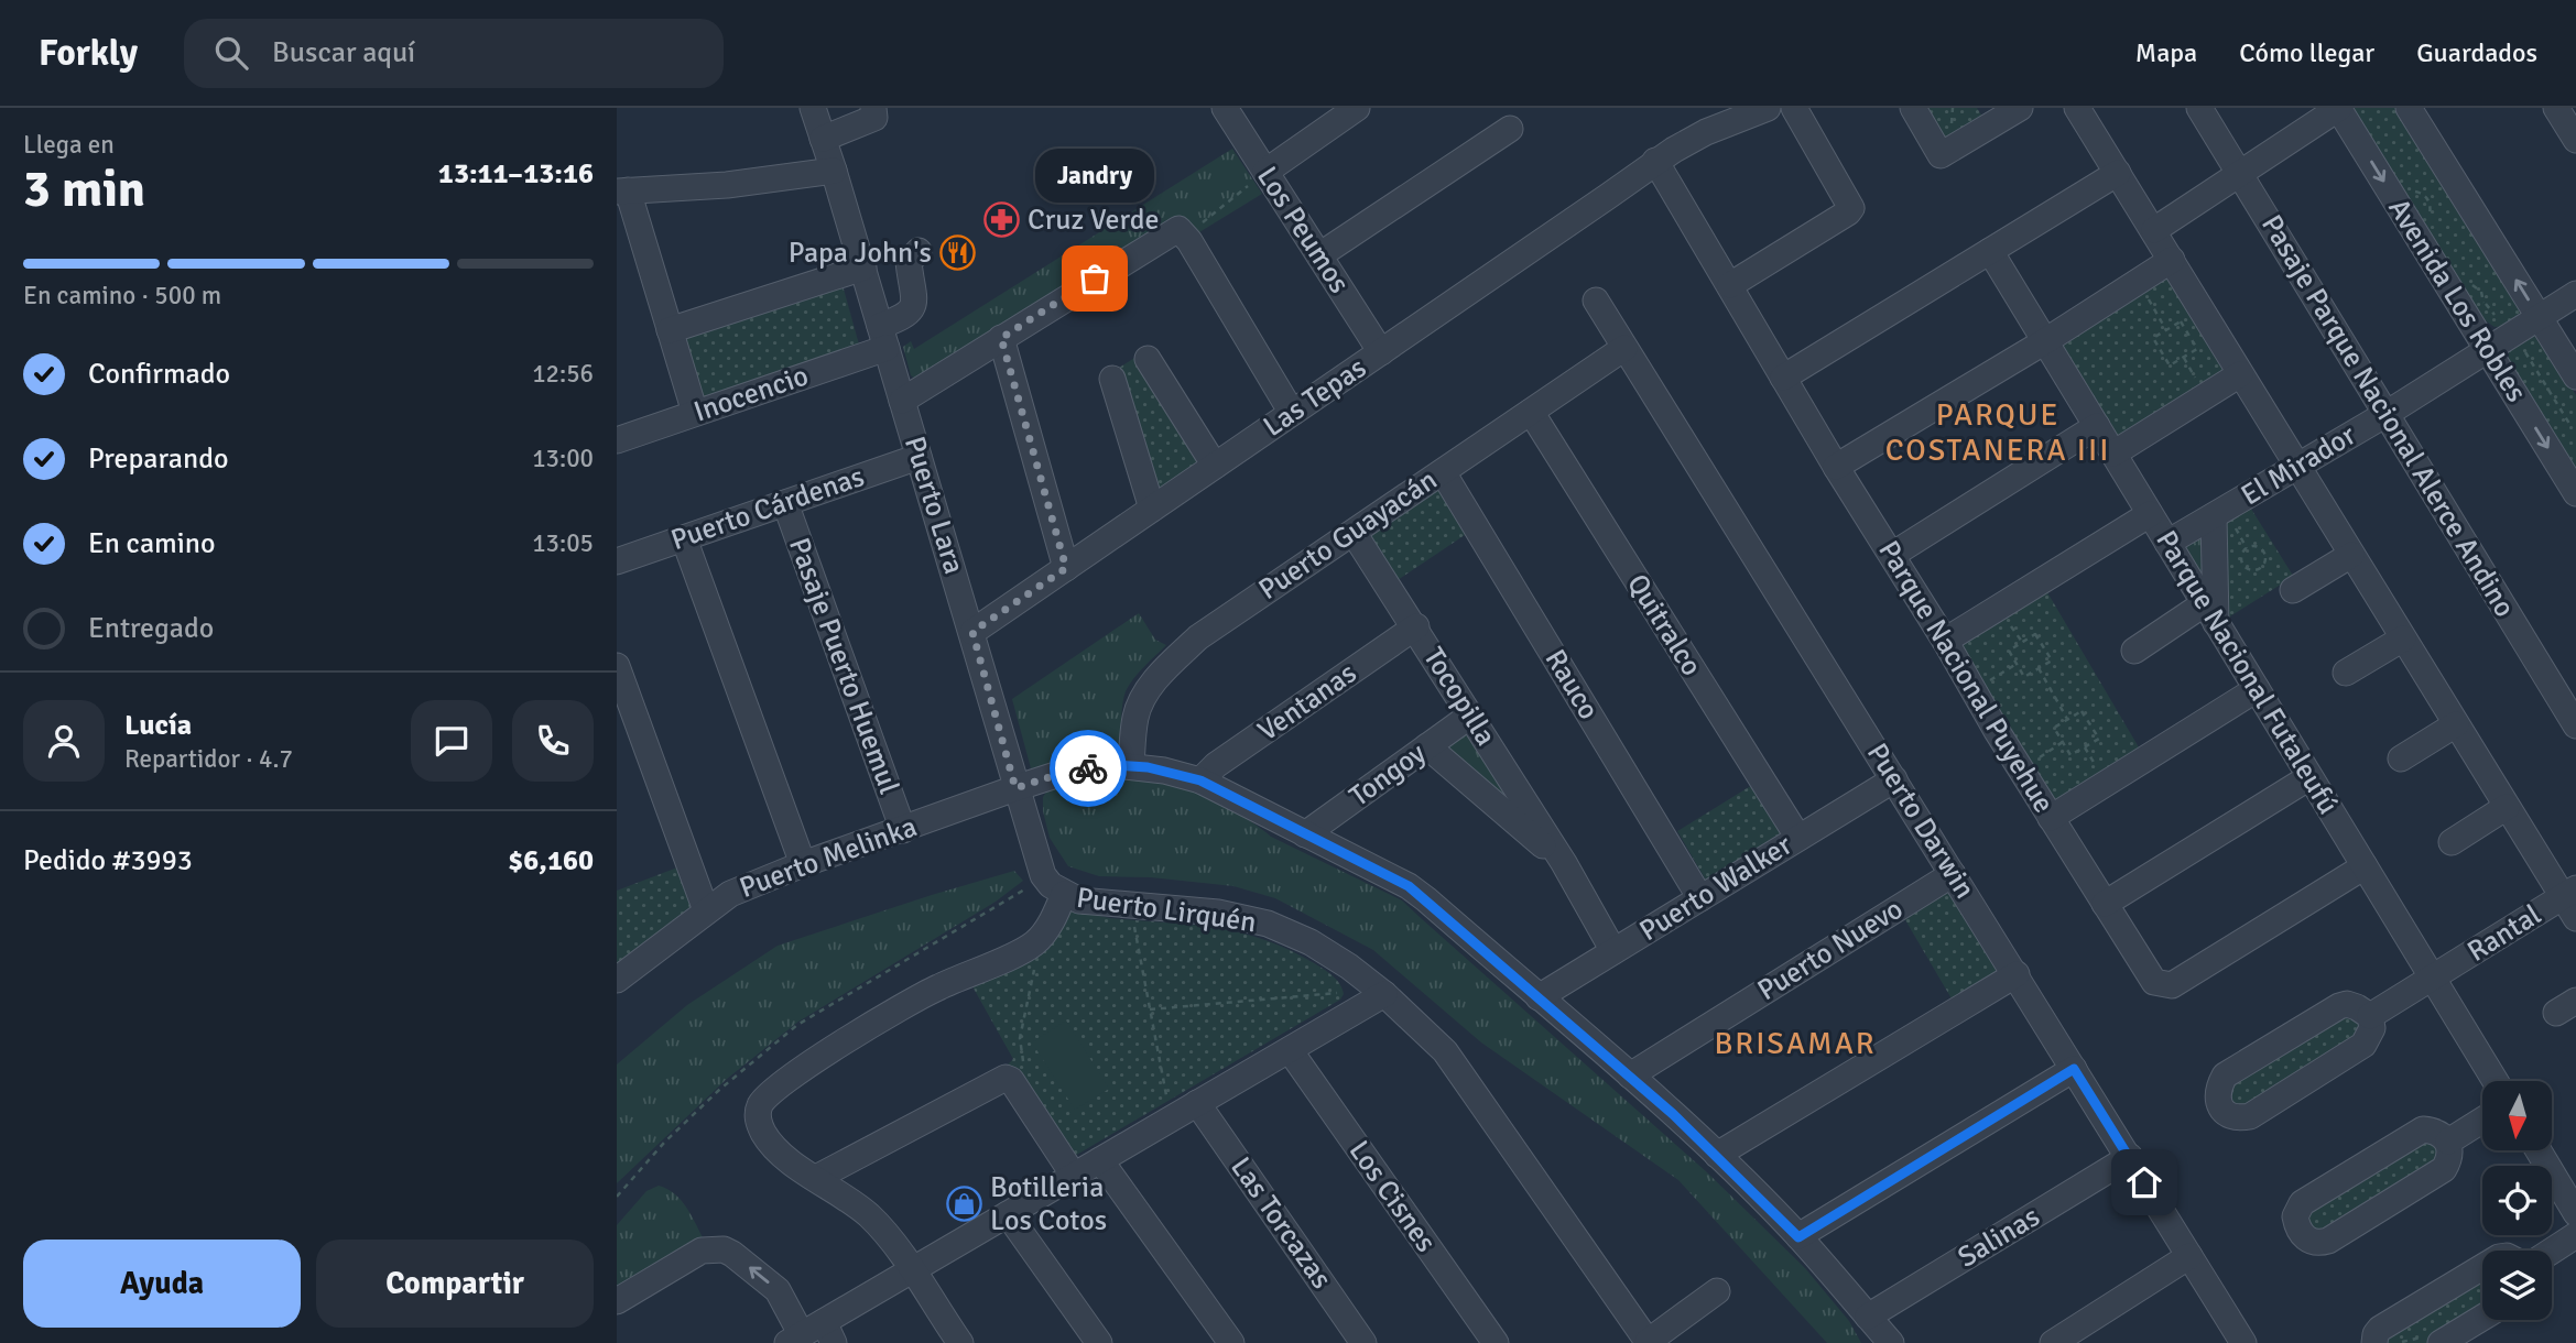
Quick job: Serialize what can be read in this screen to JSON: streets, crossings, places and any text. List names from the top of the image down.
{
  "streets": {
    "street": [
      "Los Peumos",
      "Avenida Los Robles",
      "Inocencio",
      "Las Tepas",
      "Pasaje Parque Nacional Alerce Andino",
      "El Mirador",
      "Puerto Lara",
      "Puerto Cárdenas",
      "Puerto Guayacán",
      "Quitralco",
      "Pasaje Puerto Huemul",
      "Parque Nacional Futaleufú",
      "Parque Nacional Puyehue",
      "Rauco",
      "Tocopilla",
      "Ventanas",
      "Tongoy",
      "Puerto Darwin",
      "Puerto Melinka",
      "Puerto Walker",
      "Puerto Lirquén",
      "Rantal",
      "Puerto Nuevo",
      "Los Cisnes",
      "Las Torcazas",
      "Salinas"
    ]
  },
  "crossings": [
    ["Los Peumos", "Las Tepas"],
    ["Avenida Los Robles", "El Mirador"],
    ["Inocencio", "Puerto Lara"],
    ["Las Tepas", "Puerto Lara"],
    ["Las Tepas", "Parque Nacional Puyehue"],
    ["Pasaje Parque Nacional Alerce Andino", "El Mirador"],
    ["El Mirador", "Parque Nacional Futaleufú"],
    ["Puerto Lara", "Puerto Cárdenas"],
    ["Puerto Lara", "Puerto Melinka"],
    ["Puerto Lara", "Puerto Lirquén"],
    ["Puerto Cárdenas", "Pasaje Puerto Huemul"],
    ["Puerto Guayacán", "Quitralco"],
    ["Puerto Guayacán", "Rauco"],
    ["Puerto Guayacán", "Tocopilla"],
    ["Puerto Guayacán", "Puerto Darwin"],
    ["Puerto Guayacán", "Puerto Melinka"],
    ["Quitralco", "Puerto Walker"],
    ["Pasaje Puerto Huemul", "Puerto Melinka"],
    ["Parque Nacional Futaleufú", "Parque Nacional Puyehue"],
    ["Parque Nacional Futaleufú", "Rantal"],
    ["Rauco", "Puerto Walker"],
    ["Tocopilla", "Ventanas"],
    ["Tocopilla", "Tongoy"],
    ["Tocopilla", "Puerto Walker"],
    ["Ventanas", "Puerto Melinka"],
    ["Tongoy", "Puerto Melinka"],
    ["Puerto Darwin", "Puerto Walker"],
    ["Puerto Darwin", "Puerto Nuevo"],
    ["Puerto Darwin", "Salinas"],
    ["Puerto Melinka", "Puerto Walker"],
    ["Puerto Melinka", "Puerto Nuevo"],
    ["Puerto Melinka", "Salinas"]
  ],
  "districts": ["PARQUE COSTANERA III", "BRISAMAR"],
  "places": {
    "pharmacy": ["Cruz Verde"],
    "restaurant": ["Papa John's"],
    "other": ["Jandry"],
    "shop": ["Botilleria Los Cotos"]
  },
  "north": "bottom",
  "page": {
    "header": "Forkly",
    "search": "Buscar aquí",
    "nav": ["Mapa", "Cómo llegar", "Guardados"],
    "heading": ["3 min", "Llega en", "13:11–13:16"],
    "panel": [
      "Lucía",
      "Repartidor · 4.7",
      "Pedido #3993",
      "$6,160"
    ],
    "bubble": "Jandry",
    "bar": "En camino · 500 m",
    "list": [
      ["Confirmado", "12:56"],
      ["Preparando", "13:00"],
      ["En camino", "13:05"],
      "Entregado"
    ],
    "buttons": ["Ayuda", "Compartir"]
  }
}
